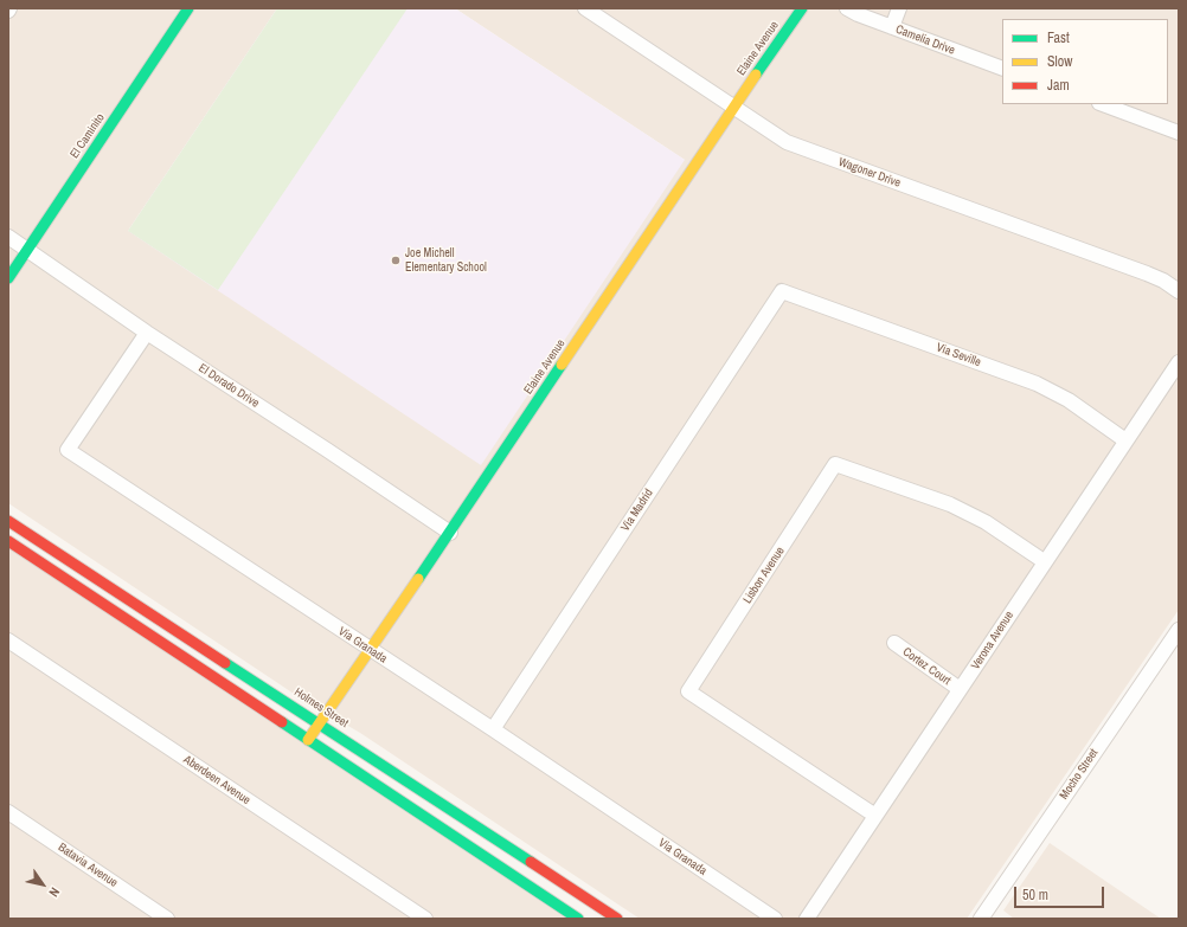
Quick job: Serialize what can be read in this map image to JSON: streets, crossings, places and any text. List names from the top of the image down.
{
  "streets": {
    "main road": ["Elaine Avenue", "El Caminito", "Holmes Street"],
    "street": [
      "Camelia Drive",
      "Wagoner Drive",
      "Via Seville",
      "El Dorado Drive",
      "Via Madrid",
      "Lisbon Avenue",
      "Verona Avenue",
      "Via Granada",
      "Cortez Court",
      "Mocho Street",
      "Aberdeen Avenue",
      "Batavia Avenue"
    ]
  },
  "crossings": [
    ["Elaine Avenue", "Wagoner Drive"],
    ["Elaine Avenue", "El Dorado Drive"],
    ["Elaine Avenue", "Via Granada"],
    ["Elaine Avenue", "Holmes Street"],
    ["El Caminito", "El Dorado Drive"],
    ["Via Seville", "Via Madrid"],
    ["Via Seville", "Verona Avenue"],
    ["El Dorado Drive", "Via Granada"],
    ["Via Madrid", "Via Granada"],
    ["Lisbon Avenue", "Verona Avenue"],
    ["Verona Avenue", "Cortez Court"]
  ],
  "places": ["Joe Michell Elementary School"],
  "legend": ["Fast", "Slow", "Jam"],
  "scale_bar": "50 m",
  "north": "bottom right"
}
